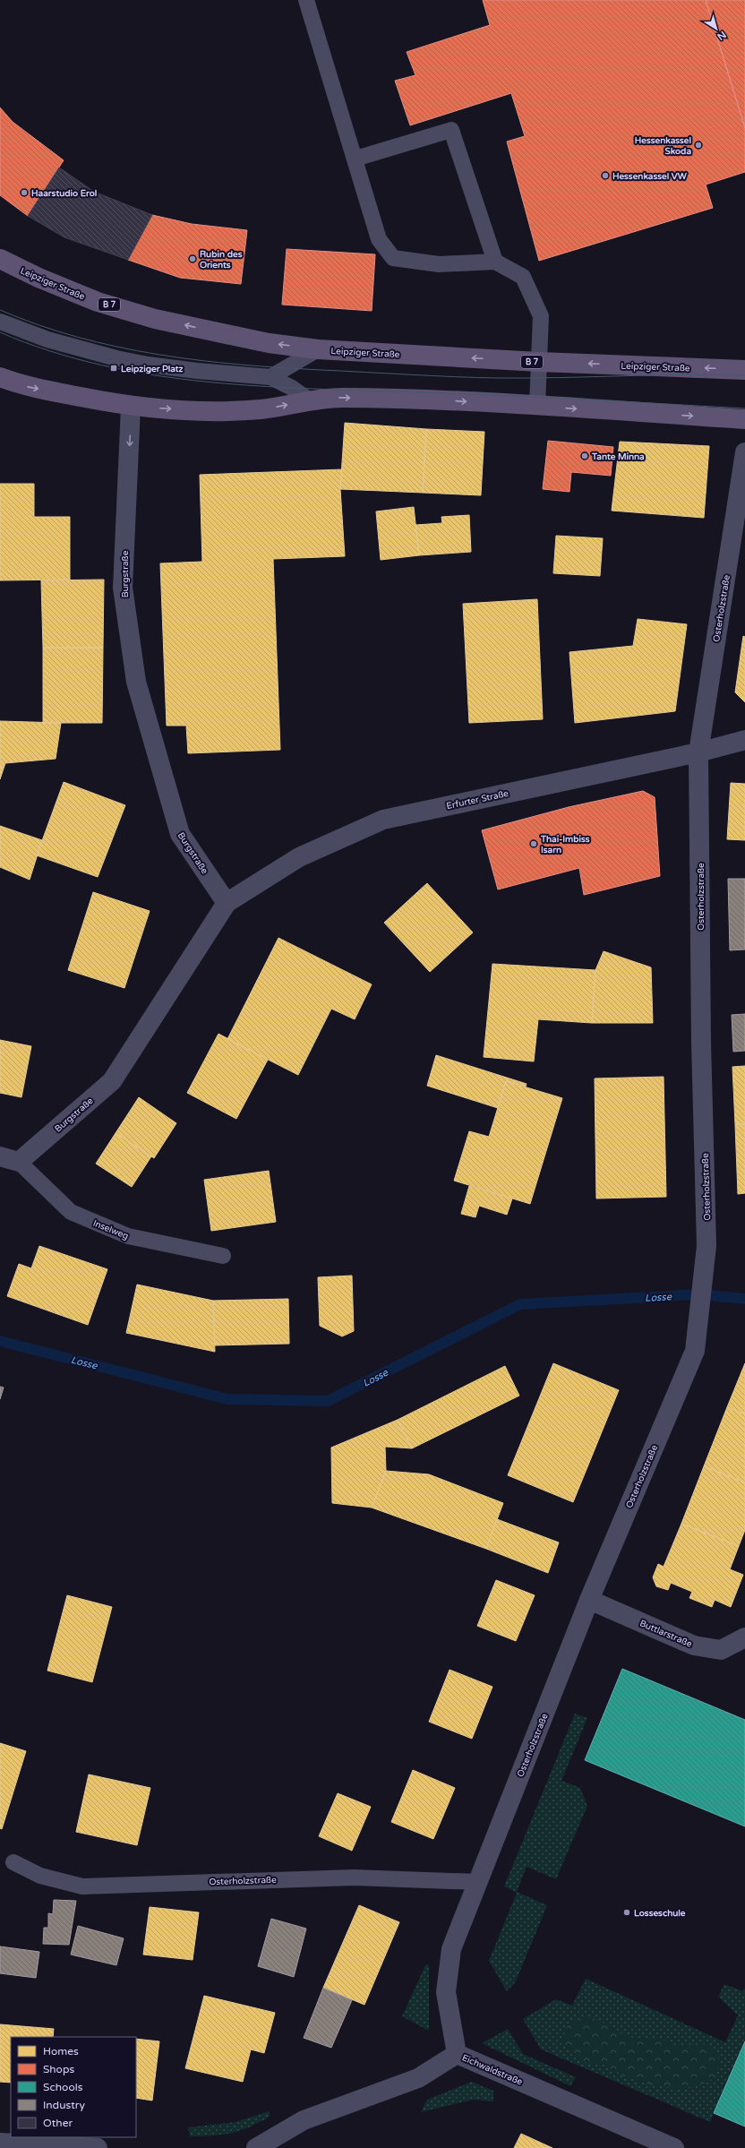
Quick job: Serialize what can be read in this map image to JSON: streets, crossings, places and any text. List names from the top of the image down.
{
  "streets": {
    "main road": ["Leipziger Straße", "B 7"],
    "street": [
      "Burgstraße",
      "Osterholzstraße",
      "Erfurter Straße",
      "Buttlarstraße",
      "Eichwaldstraße"
    ],
    "lane": ["Inselweg"]
  },
  "crossings": [
    ["Burgstraße", "Erfurter Straße"],
    ["Burgstraße", "Inselweg"],
    ["Osterholzstraße", "Erfurter Straße"],
    ["Osterholzstraße", "Buttlarstraße"],
    ["Osterholzstraße", "Eichwaldstraße"]
  ],
  "one_way": ["Burgstraße"],
  "water": ["Losse"],
  "places": {
    "other": [
      "Hessenkassel Skoda",
      "Hessenkassel VW",
      "Haarstudio Erol",
      "Rubin des Orients",
      "Tante Minna",
      "Thai-Imbiss Isarn",
      "Losseschule"
    ],
    "transit": ["Leipziger Platz"]
  },
  "legend": [
    "Homes",
    "Shops",
    "Schools",
    "Industry",
    "Other"
  ],
  "north": "bottom right"
}
